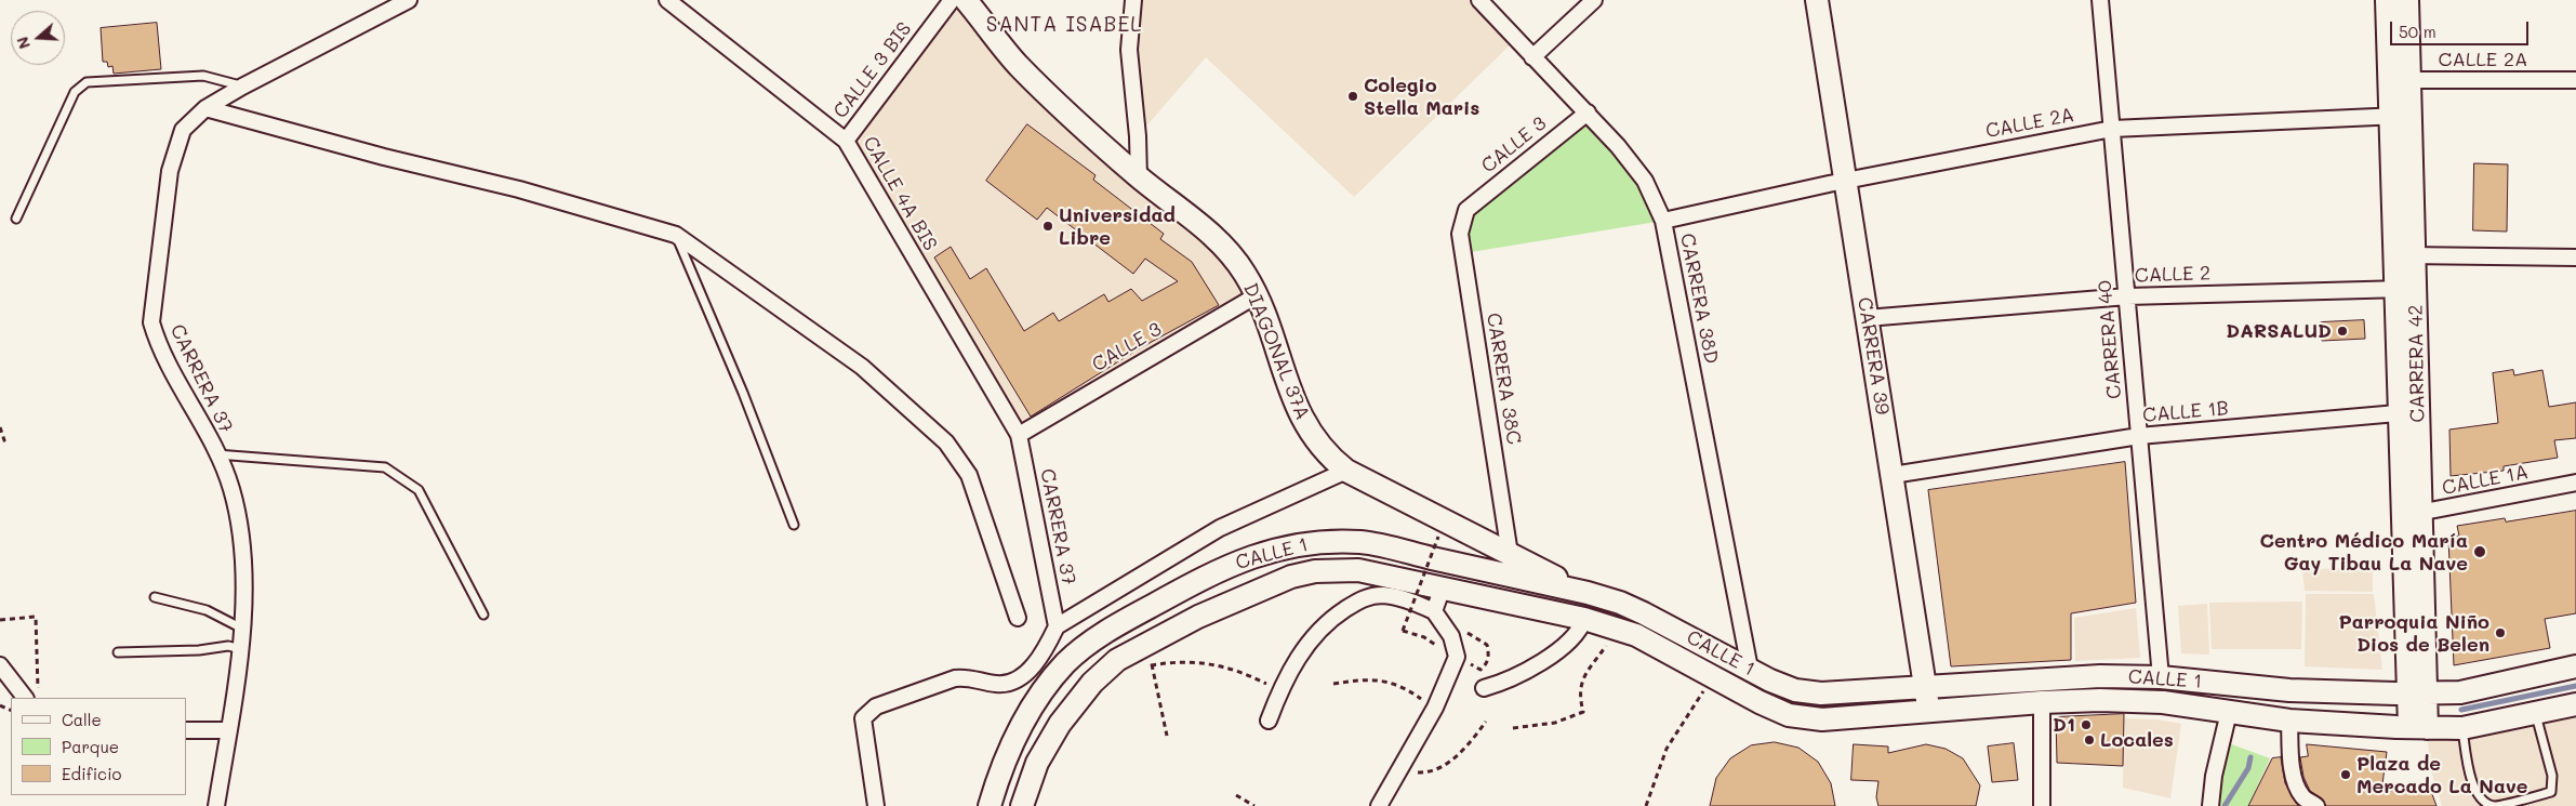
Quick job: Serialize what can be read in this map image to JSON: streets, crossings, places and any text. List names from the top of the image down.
{
  "streets": {
    "main road": [
      "DIAGONAL 37A",
      "CARRERA 39",
      "CARRERA 42",
      "CALLE 1"
    ],
    "street": [
      "CALLE 2A",
      "CALLE 3 BIS",
      "CALLE 3",
      "CALLE 4A BIS",
      "CALLE 2",
      "CARRERA 38D",
      "CARRERA 40",
      "CARRERA 37",
      "CARRERA 38C",
      "CALLE 1B",
      "CALLE 1A"
    ]
  },
  "crossings": [
    ["CALLE 2A", "CARRERA 38D"],
    ["CALLE 2A", "CARRERA 40"],
    ["CALLE 2A", "CARRERA 39"],
    ["CALLE 2A", "CARRERA 42"],
    ["CALLE 3 BIS", "CALLE 4A BIS"],
    ["CALLE 3", "CALLE 4A BIS"],
    ["CALLE 3", "CARRERA 38D"],
    ["CALLE 3", "DIAGONAL 37A"],
    ["CALLE 3", "CARRERA 37"],
    ["CALLE 3", "CARRERA 38C"],
    ["CALLE 4A BIS", "CARRERA 37"],
    ["CALLE 2", "CARRERA 40"],
    ["CALLE 2", "CARRERA 39"],
    ["CALLE 2", "CARRERA 42"],
    ["CARRERA 38D", "CALLE 1"],
    ["CARRERA 40", "CALLE 1B"],
    ["CARRERA 40", "CALLE 1"],
    ["DIAGONAL 37A", "CARRERA 38C"],
    ["DIAGONAL 37A", "CALLE 1"],
    ["CARRERA 39", "CALLE 1B"],
    ["CARRERA 39", "CALLE 1"],
    ["CARRERA 42", "CALLE 1B"],
    ["CARRERA 42", "CALLE 1A"],
    ["CARRERA 42", "CALLE 1"]
  ],
  "districts": ["SANTA ISABEL"],
  "places": [
    "Colegio Stella Maris",
    "Universidad Libre",
    "DARSALUD",
    "Centro Médico María Gay Tibau La Nave",
    "Parroquia Niño Dios de Belen",
    "D1",
    "Locales",
    "Plaza de Mercado La Nave"
  ],
  "legend": ["Calle", "Parque", "Edificio"],
  "scale_bar": "50 m",
  "north": "left"
}
